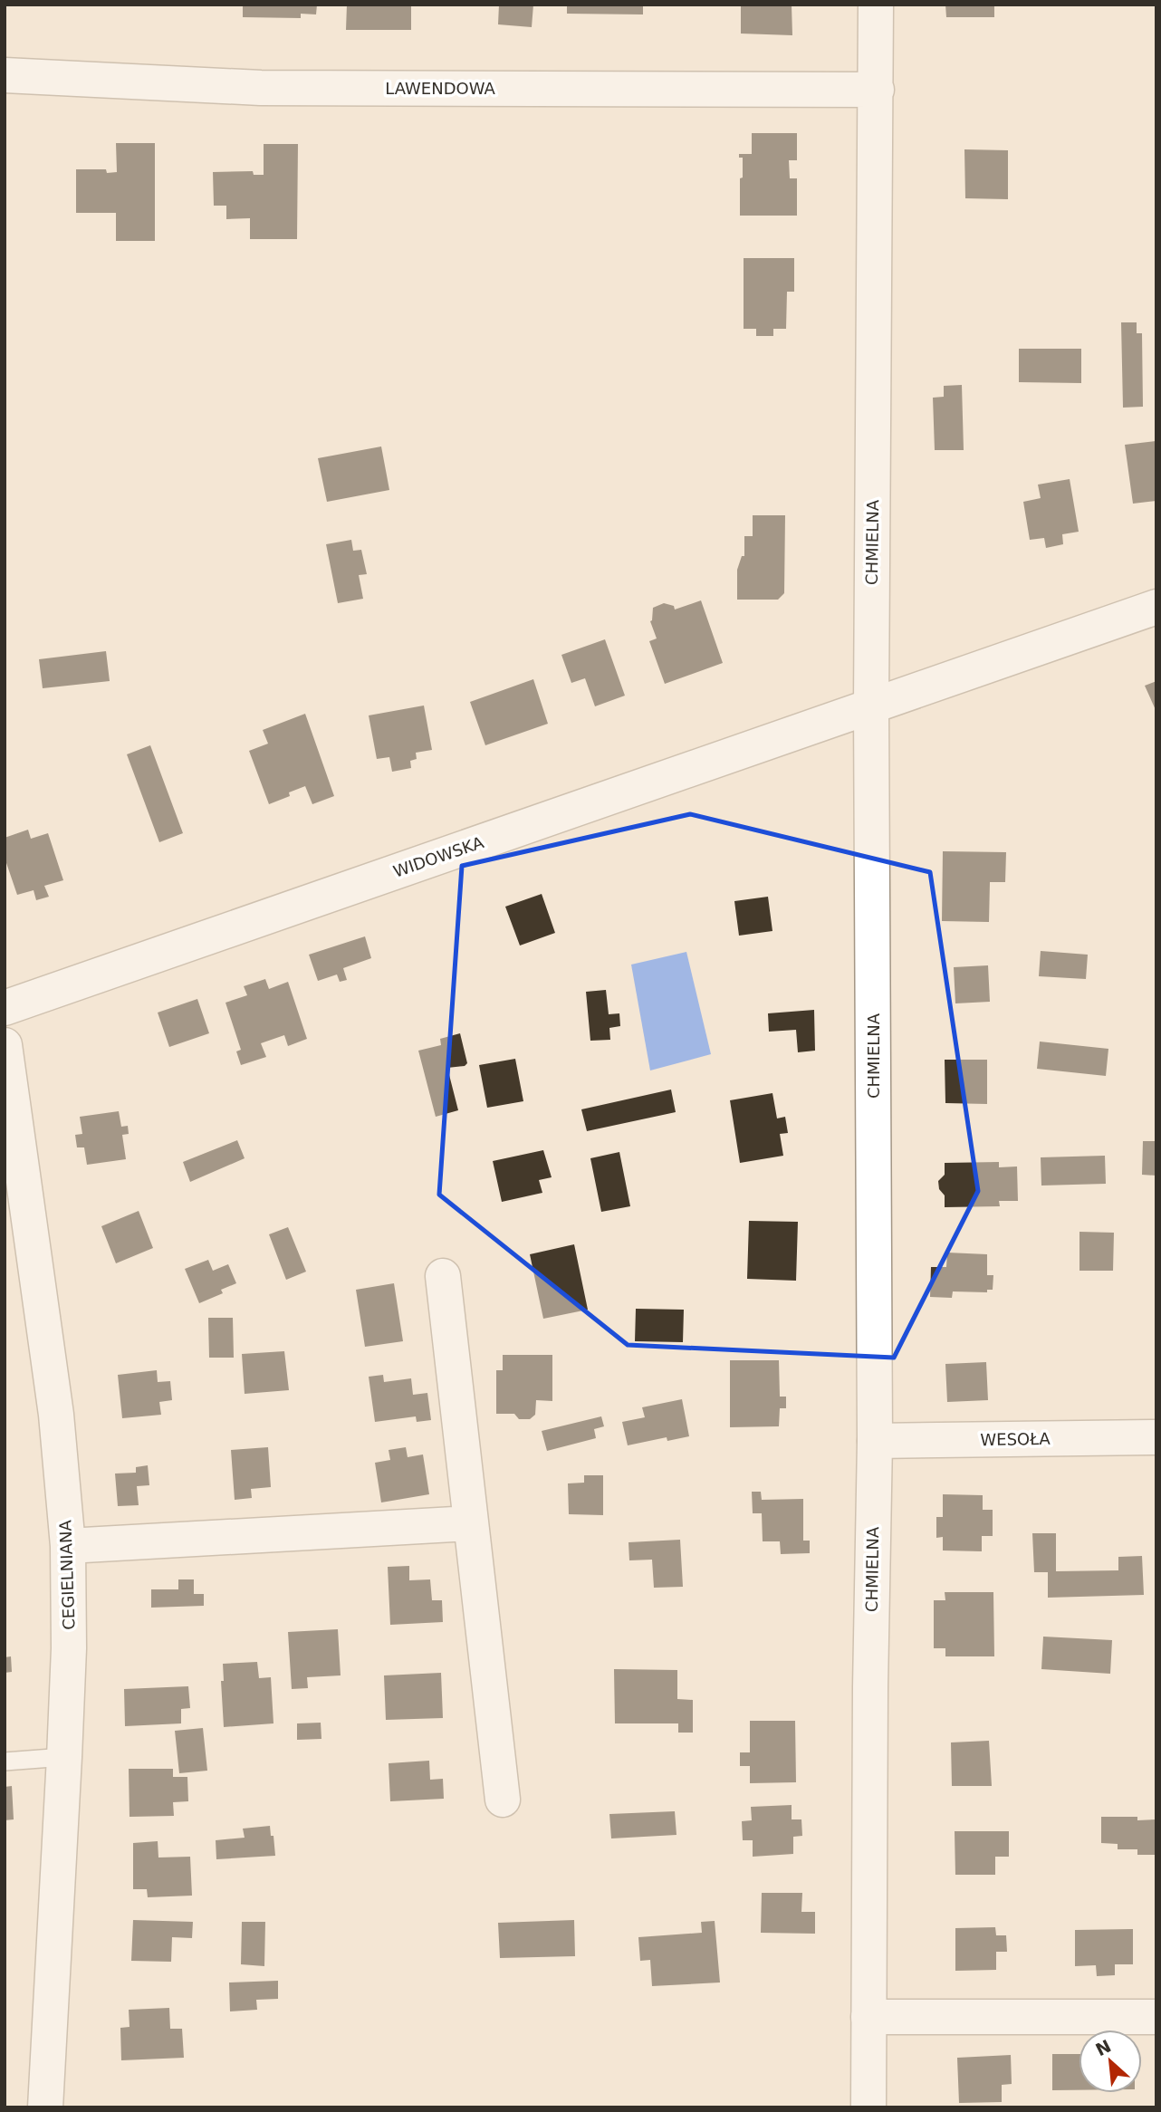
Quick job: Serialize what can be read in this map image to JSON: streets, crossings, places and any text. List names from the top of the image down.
{
  "streets": {
    "street": [
      "LAWENDOWA",
      "CHMIELNA",
      "WIDOWSKA",
      "WESOŁA",
      "CEGIELNIANA"
    ]
  },
  "crossings": [
    ["LAWENDOWA", "CHMIELNA"],
    ["CHMIELNA", "WIDOWSKA"],
    ["CHMIELNA", "WESOŁA"]
  ],
  "north": "top left"
}
